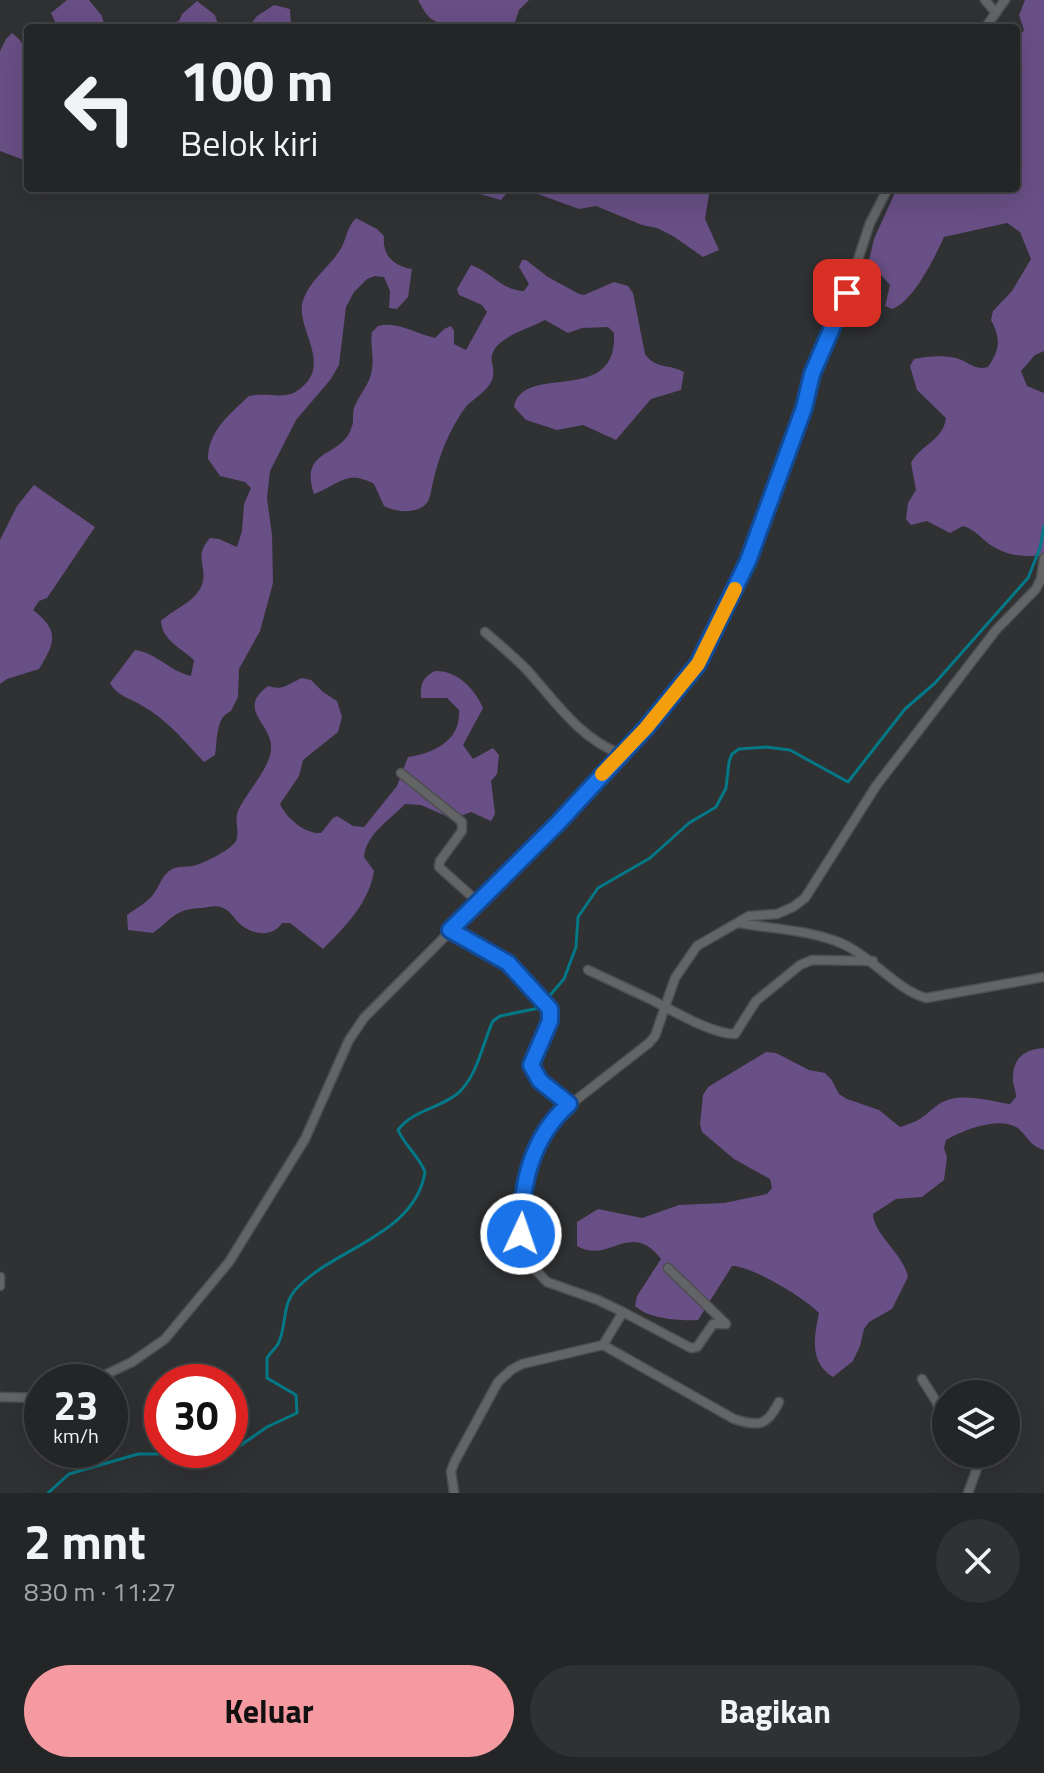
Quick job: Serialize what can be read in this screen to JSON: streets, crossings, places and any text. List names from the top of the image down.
{
  "page": {
    "turn": ["100 m", "Belok kiri"],
    "speed": "23 km/h",
    "limit": "30",
    "heading": ["2 mnt", "830 m · 11:27"],
    "buttons": ["Keluar", "Bagikan"]
  }
}
